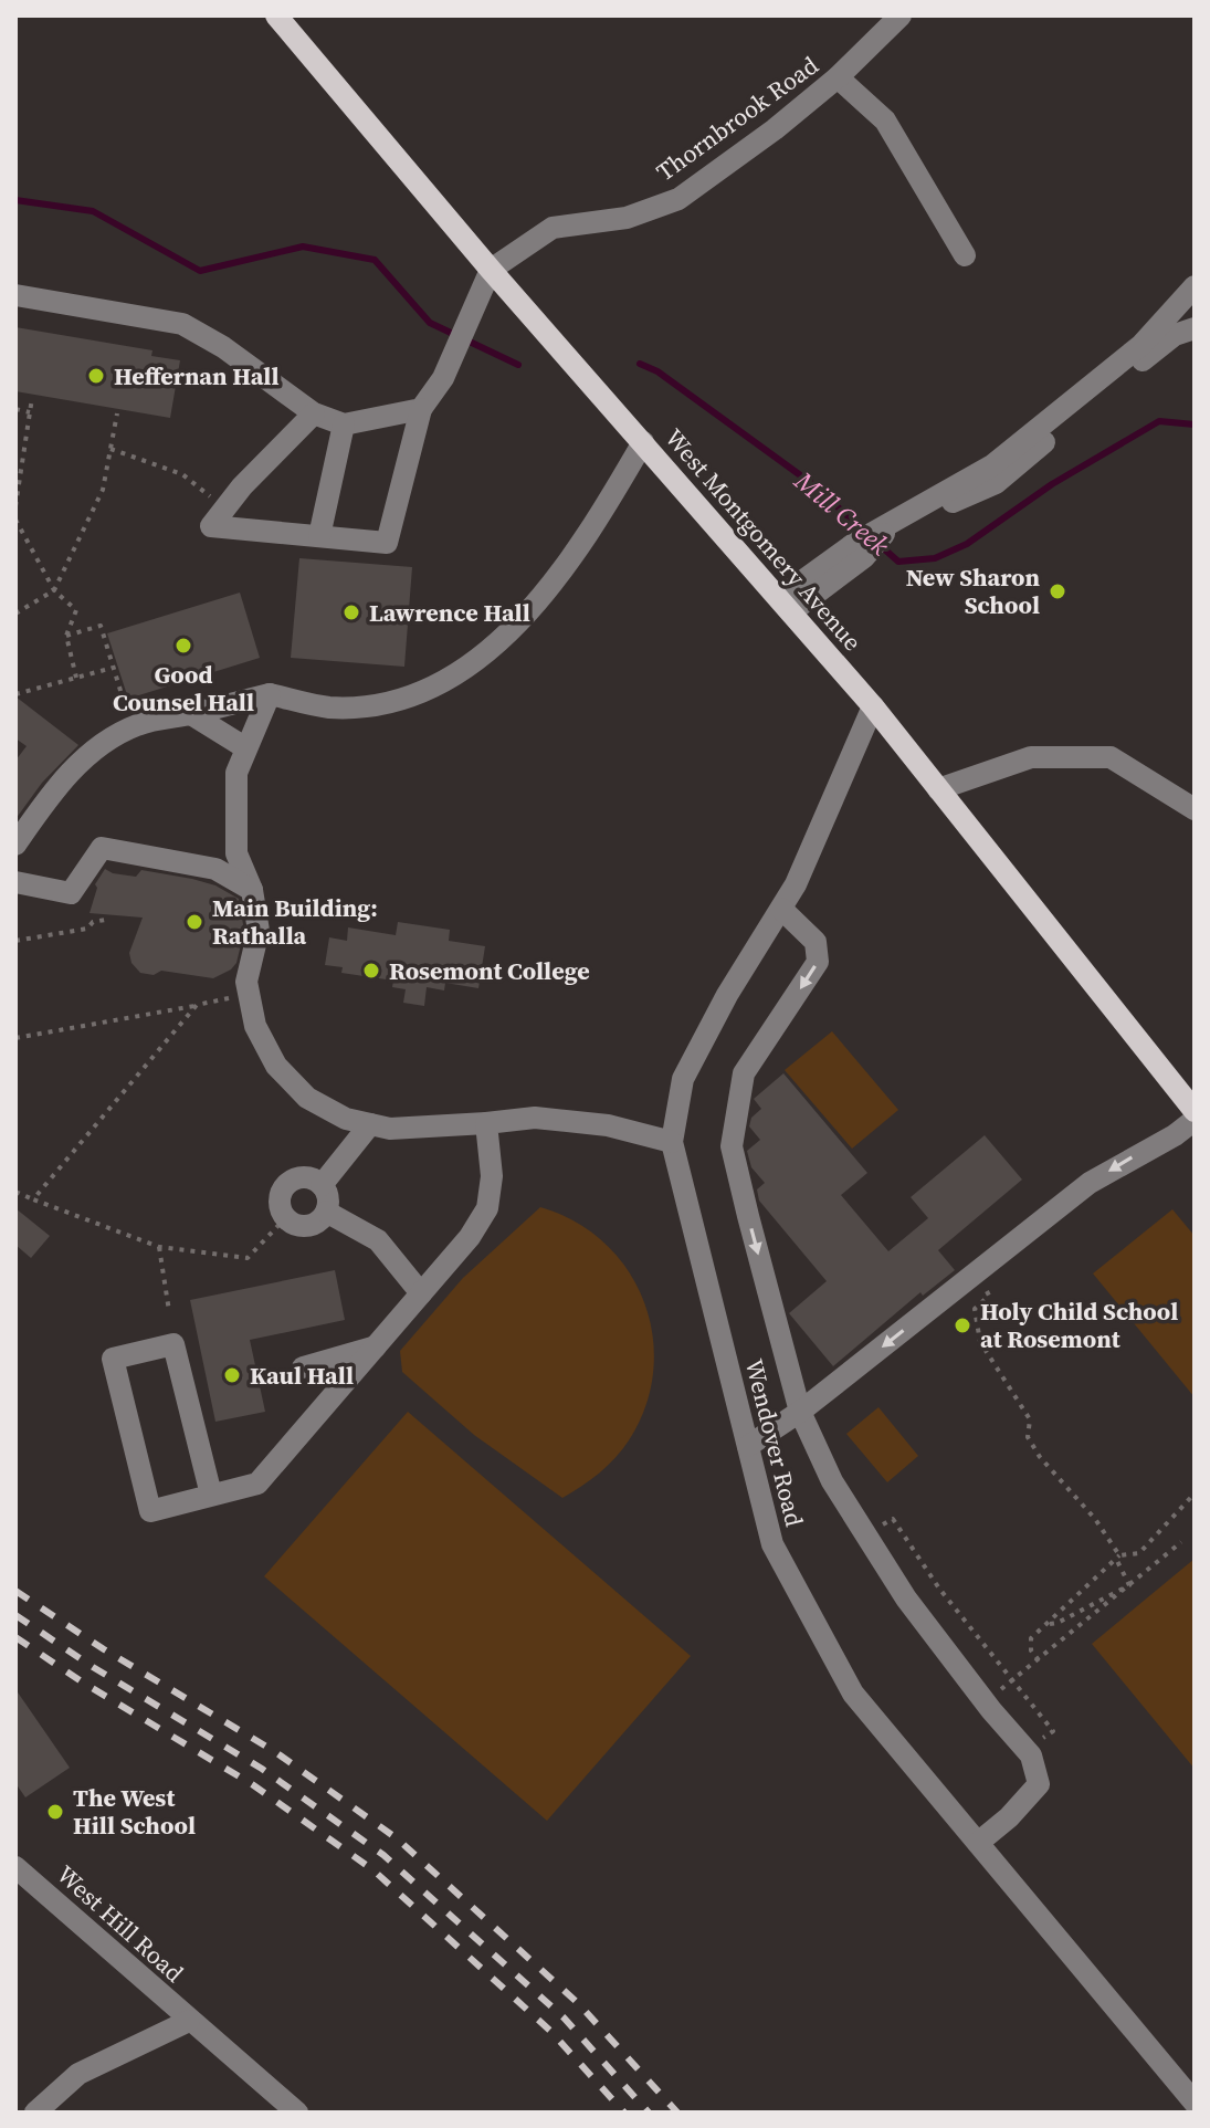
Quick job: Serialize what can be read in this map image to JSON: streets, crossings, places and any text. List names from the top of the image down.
{
  "streets": {
    "main road": ["West Montgomery Avenue"],
    "street": ["Thornbrook Road", "Wendover Road", "West Hill Road"]
  },
  "crossings": [
    ["Thornbrook Road", "West Montgomery Avenue"],
    ["West Montgomery Avenue", "Wendover Road"]
  ],
  "water": ["Mill Creek"],
  "places": [
    "Heffernan Hall",
    "New Sharon School",
    "Lawrence Hall",
    "Good Counsel Hall",
    "Main Building: Rathalla",
    "Rosemont College",
    "Holy Child School at Rosemont",
    "Kaul Hall",
    "The West Hill School"
  ]
}
